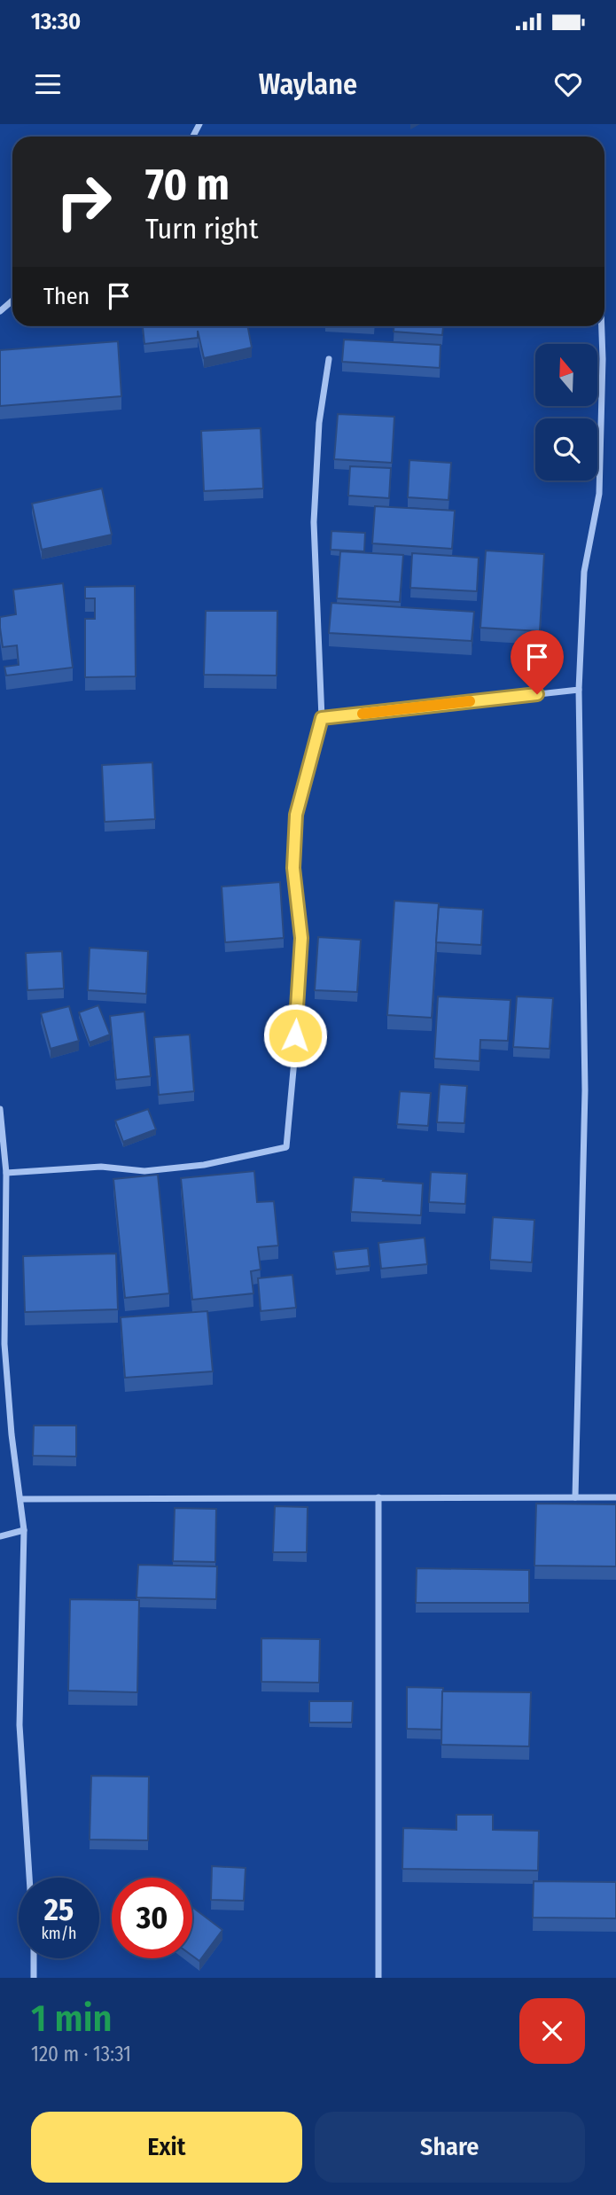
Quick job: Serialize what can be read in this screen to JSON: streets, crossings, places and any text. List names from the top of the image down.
{
  "north": "top",
  "page": {
    "status": "13:30",
    "header": "Waylane",
    "turn": ["70 m", "Turn right"],
    "then": "Then",
    "speed": "25 km/h",
    "limit": "30",
    "heading": ["1 min", "120 m · 13:31"],
    "buttons": ["Exit", "Share"]
  }
}
